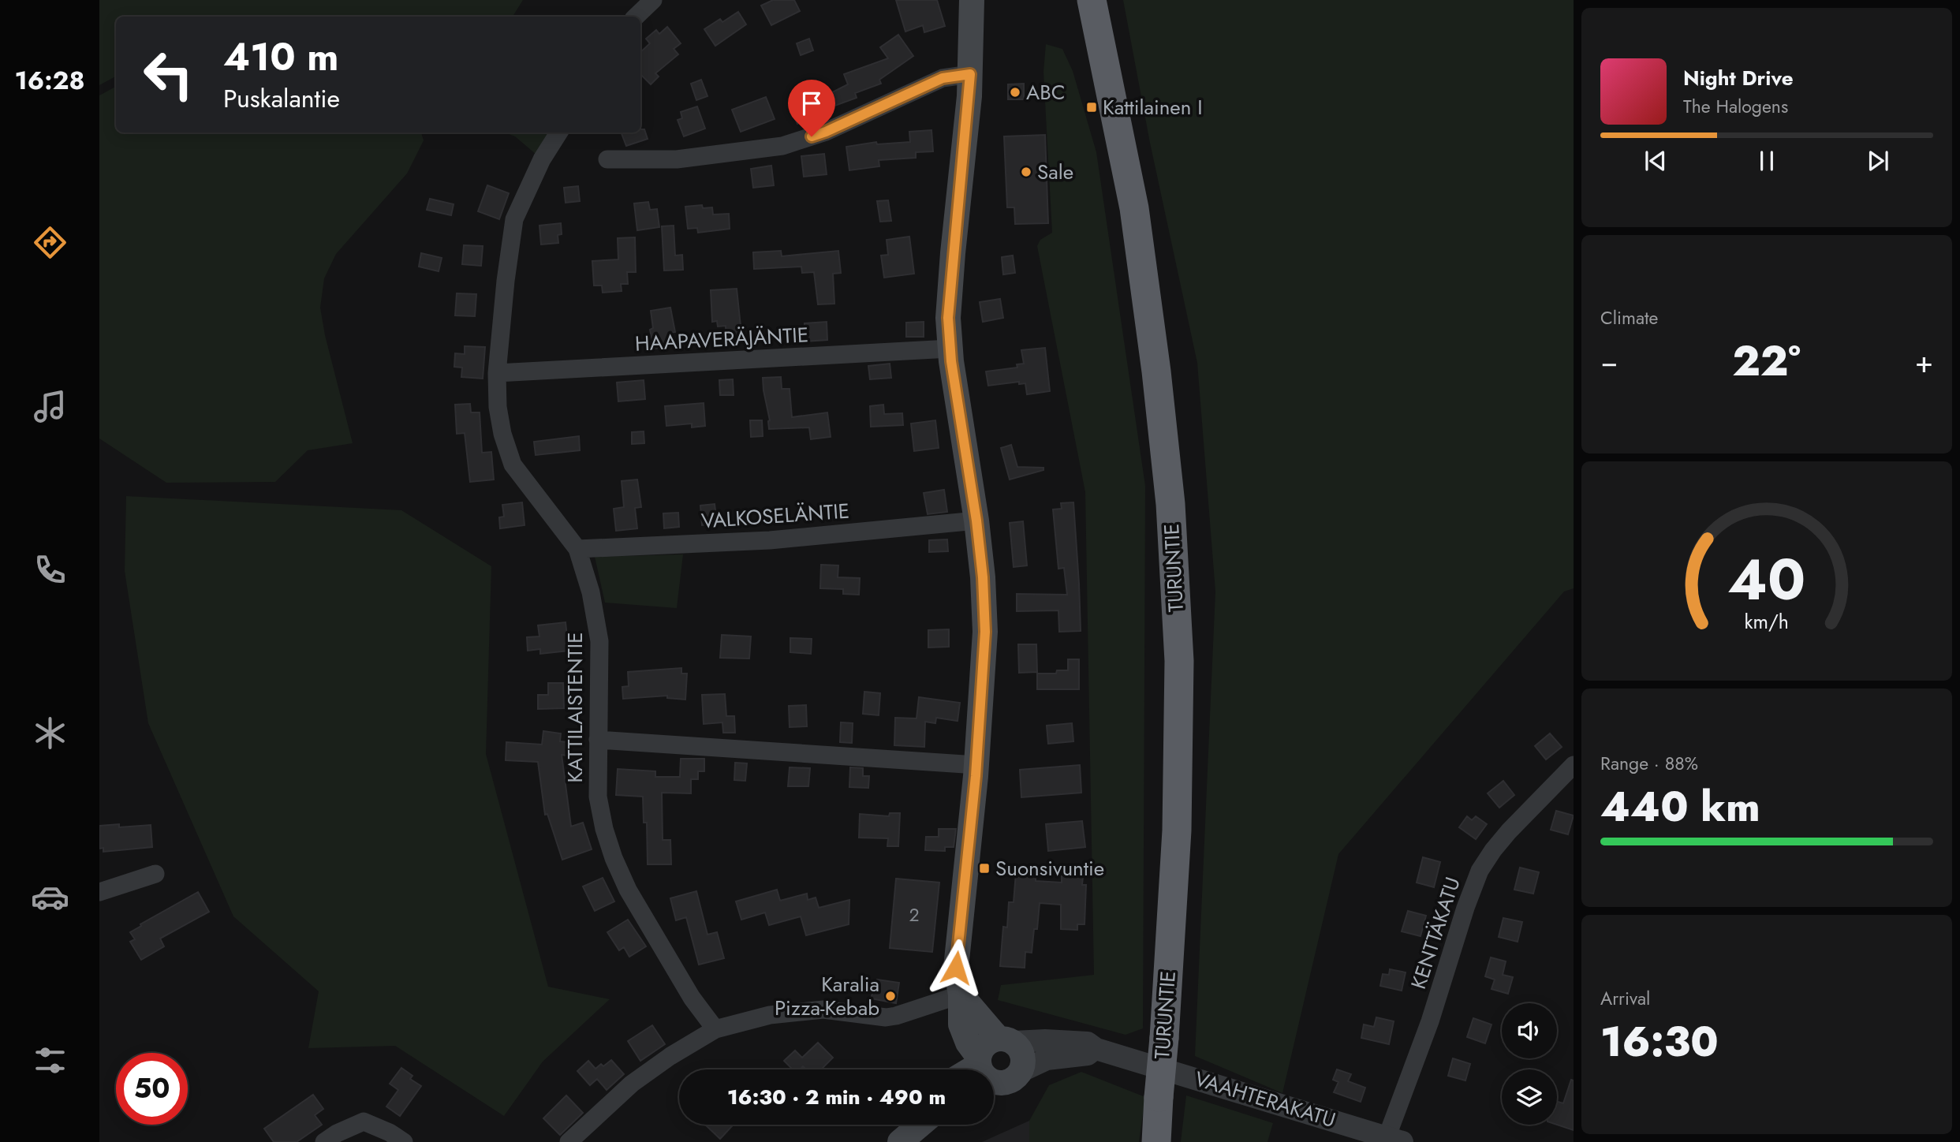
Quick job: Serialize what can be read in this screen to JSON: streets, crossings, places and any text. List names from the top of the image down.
{
  "streets": {
    "highway": ["TURUNTIE"],
    "street": [
      "HAAPAVERÄJÄNTIE",
      "VALKOSELÄNTIE",
      "KATTILAISTENTIE",
      "KENTTÄKATU",
      "VAAHTERAKATU"
    ]
  },
  "crossings": [
    ["HAAPAVERÄJÄNTIE", "KATTILAISTENTIE"],
    ["VALKOSELÄNTIE", "KATTILAISTENTIE"],
    ["KENTTÄKATU", "VAAHTERAKATU"]
  ],
  "places": {
    "other": ["ABC", "Sale", "Karalia Pizza-Kebab"],
    "transit": ["Kattilainen I", "Suonsivuntie"]
  },
  "house_numbers": ["2"],
  "page": {
    "tabs": "16:28",
    "turn": ["410 m", "Puskalantie"],
    "song": ["Night Drive", "The Halogens"],
    "tile": [
      "Climate",
      ["Range · 88%", "440 km"],
      ["Arrival", "16:30"]
    ],
    "heat": ["−", "22°", "+"],
    "limit": "50",
    "trip": "16:30 · 2 min · 490 m",
    "gauge": ["40", "km/h"]
  }
}
